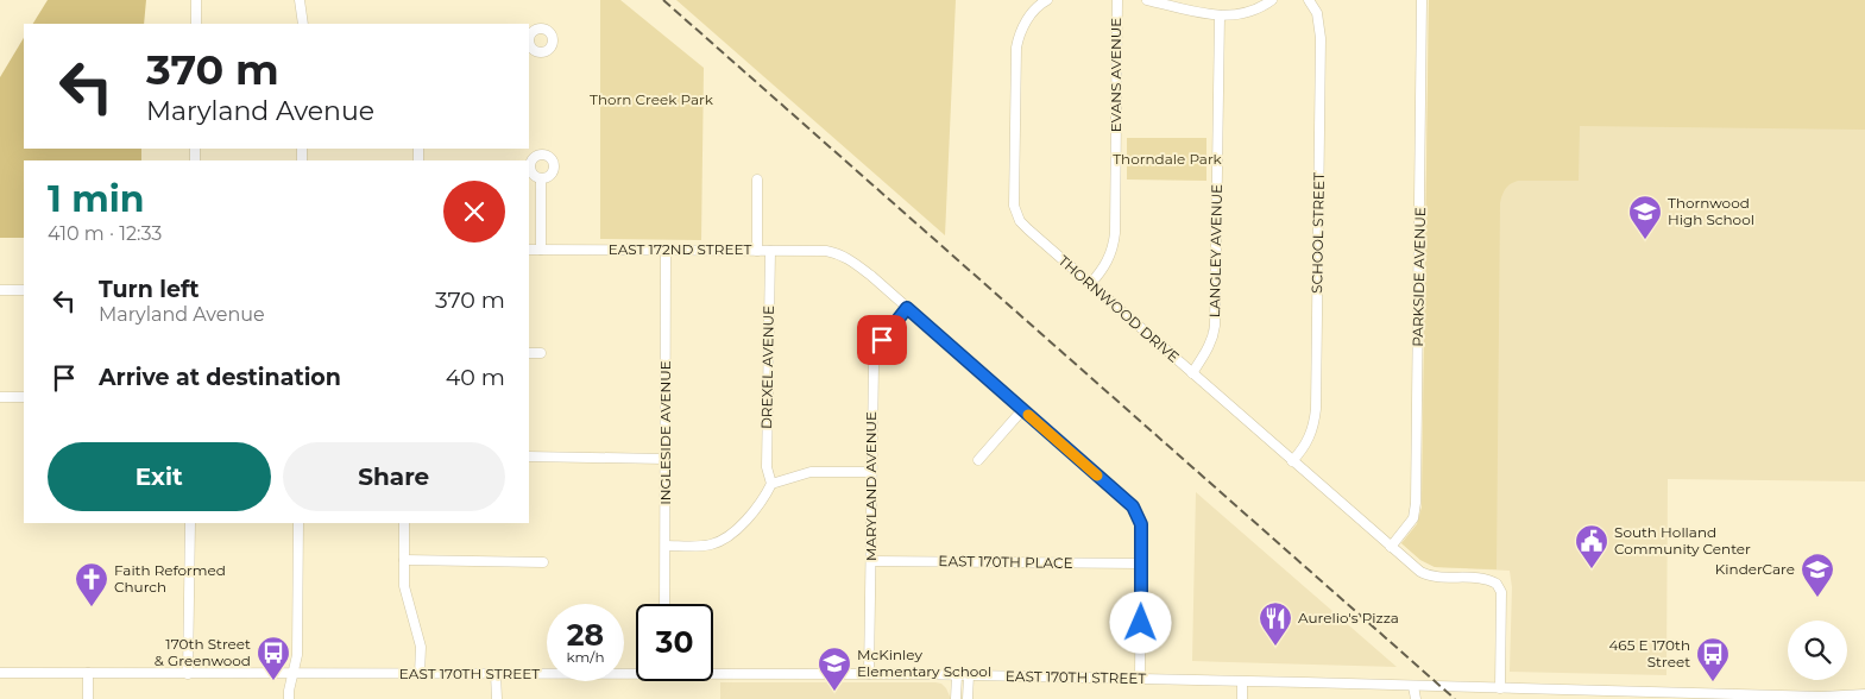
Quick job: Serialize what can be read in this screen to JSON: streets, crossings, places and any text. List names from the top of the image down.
{
  "streets": {
    "street": [
      "EVANS AVENUE",
      "SCHOOL STREET",
      "EAST 172ND STREET",
      "LANGLEY AVENUE",
      "PARKSIDE AVENUE",
      "THORNWOOD DRIVE",
      "DREXEL AVENUE",
      "INGLESIDE AVENUE",
      "MARYLAND AVENUE",
      "EAST 170TH PLACE",
      "EAST 170TH STREET"
    ]
  },
  "crossings": [
    ["EVANS AVENUE", "THORNWOOD DRIVE"],
    ["SCHOOL STREET", "THORNWOOD DRIVE"],
    ["EAST 172ND STREET", "DREXEL AVENUE"],
    ["EAST 172ND STREET", "INGLESIDE AVENUE"],
    ["EAST 172ND STREET", "MARYLAND AVENUE"],
    ["LANGLEY AVENUE", "THORNWOOD DRIVE"],
    ["PARKSIDE AVENUE", "THORNWOOD DRIVE"],
    ["MARYLAND AVENUE", "EAST 170TH PLACE"],
    ["MARYLAND AVENUE", "EAST 170TH STREET"]
  ],
  "parks": ["Thorn Creek Park", "Thorndale Park"],
  "places": {
    "school or university": ["Thornwood High School", "KinderCare", "McKinley Elementary School"],
    "public building": ["South Holland Community Center"],
    "church": ["Faith Reformed Church"],
    "restaurant": ["Aurelio's Pizza"],
    "bus stop": ["170th Street & Greenwood", "465 E 170th Street"]
  },
  "page": {
    "turn": ["370 m", "Maryland Avenue"],
    "heading": ["1 min", "410 m · 12:33"],
    "list": [
      {
        "name": "Turn left",
        "note": "Maryland Avenue",
        "value": "370 m"
      },
      {
        "name": "Arrive at destination",
        "value": "40 m"
      }
    ],
    "buttons": ["Exit", "Share"],
    "speed": "28 km/h",
    "limit": "30"
  }
}
